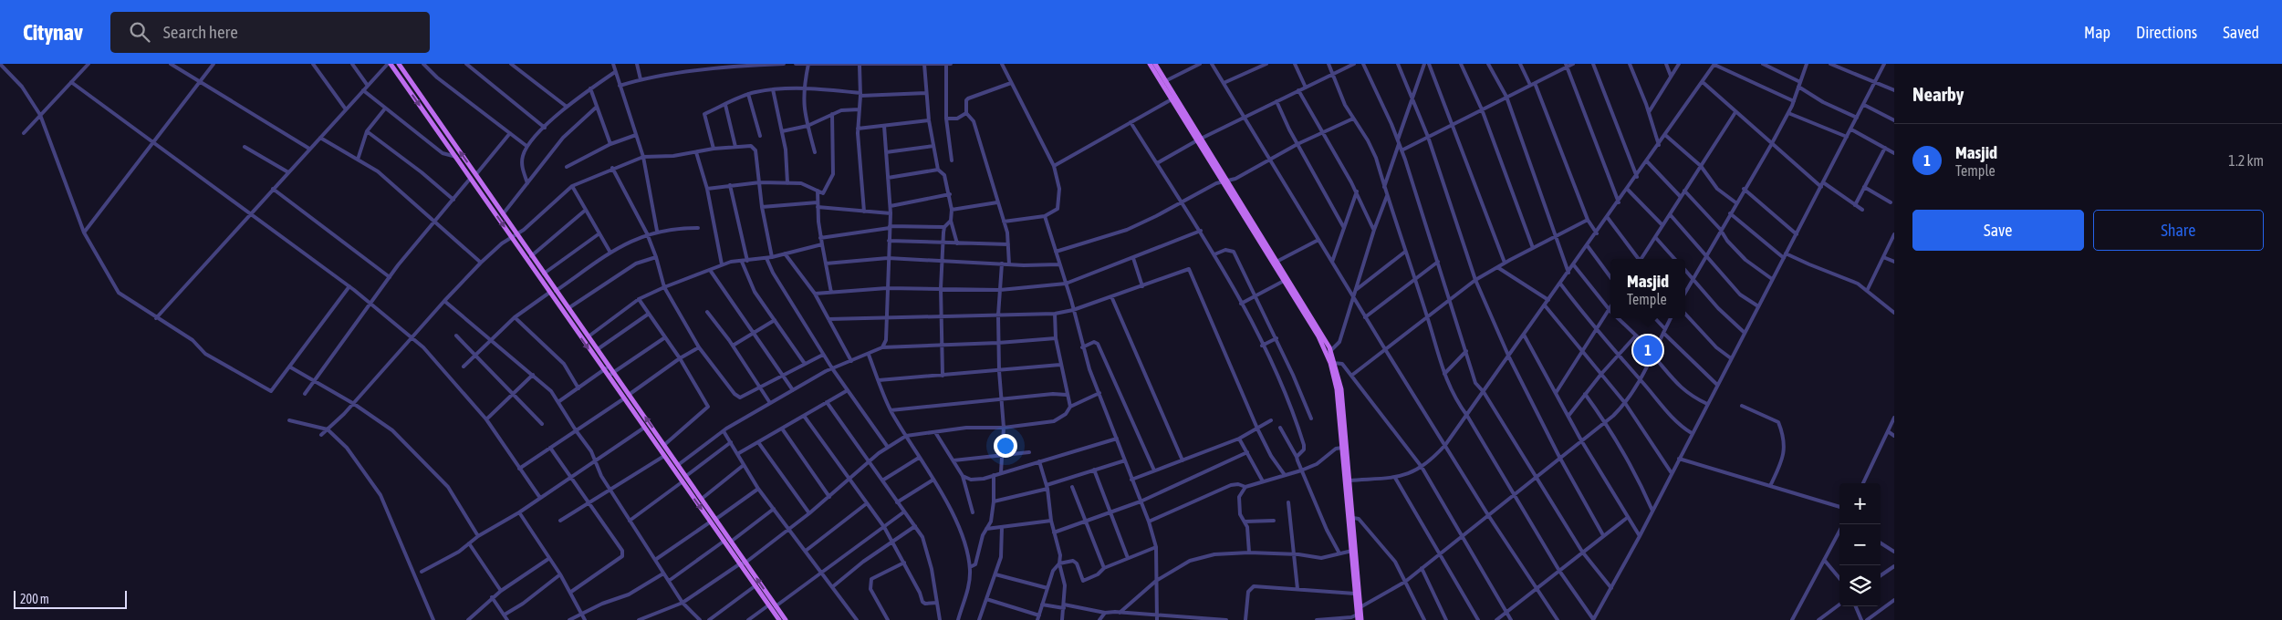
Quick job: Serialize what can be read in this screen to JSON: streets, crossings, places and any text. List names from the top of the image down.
{
  "scale_bar": "200 m",
  "page": {
    "header": "Citynav",
    "search": "Search here",
    "nav": ["Map", "Directions", "Saved"],
    "heading": "Nearby",
    "list": [
      {
        "mark": "1",
        "name": "Masjid",
        "note": "Temple",
        "value": "1.2 km"
      }
    ],
    "buttons": ["Save", "Share"],
    "popup": ["Masjid", "Temple"],
    "pins": "1",
    "map_buttons": ["+", "−"],
    "scale": "200 m"
  }
}
